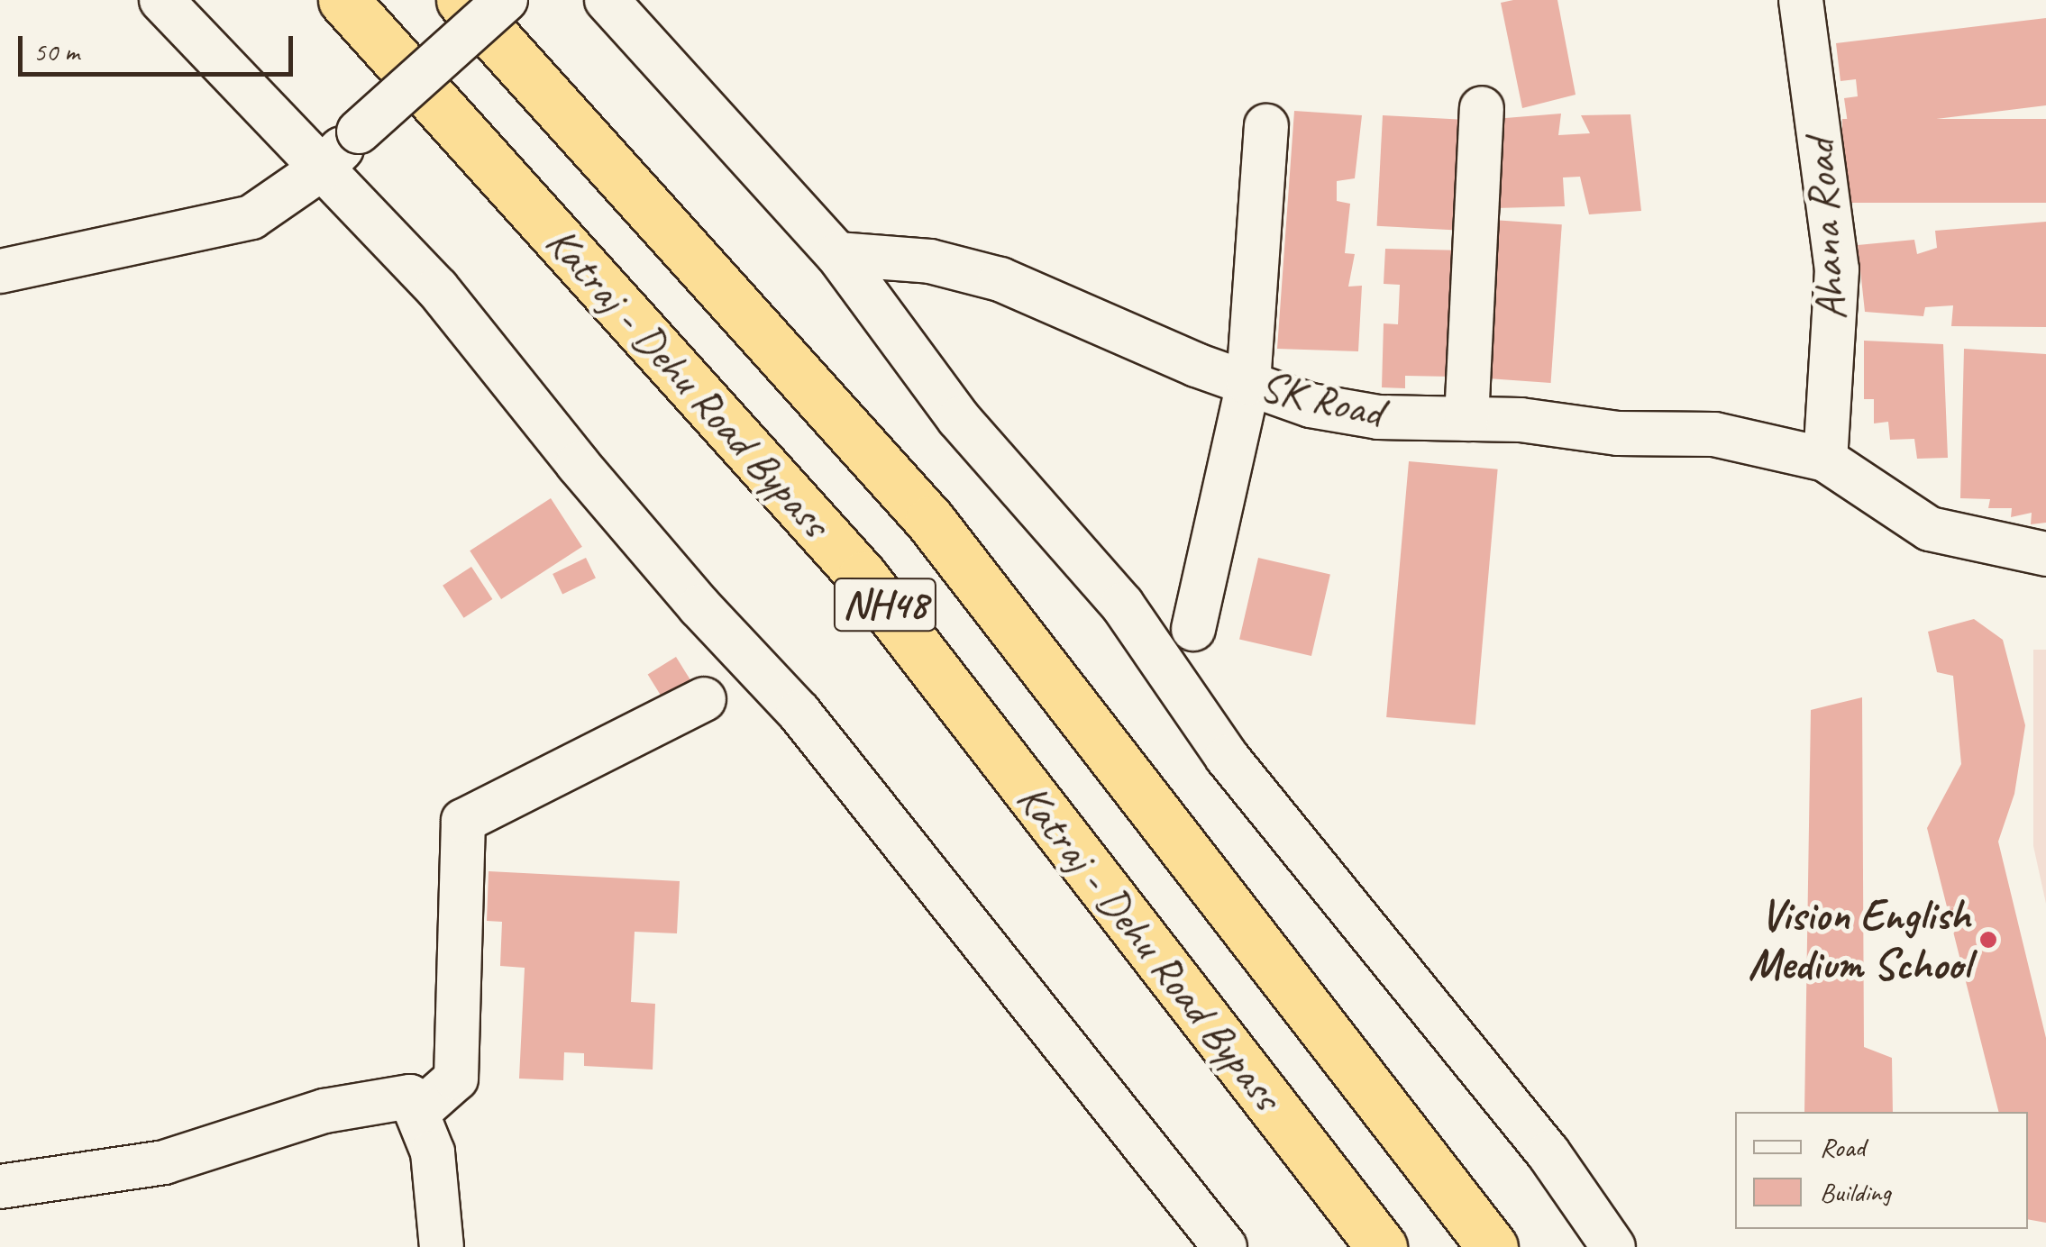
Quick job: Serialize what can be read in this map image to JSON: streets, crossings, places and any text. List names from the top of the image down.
{
  "streets": {
    "highway": ["Katraj - Dehu Road Bypass", "NH48"],
    "street": ["Ahana Road", "SK Road"]
  },
  "crossings": [
    ["Ahana Road", "SK Road"]
  ],
  "places": ["Vision English Medium School"],
  "legend": ["Road", "Building"],
  "scale_bar": "50 m"
}
